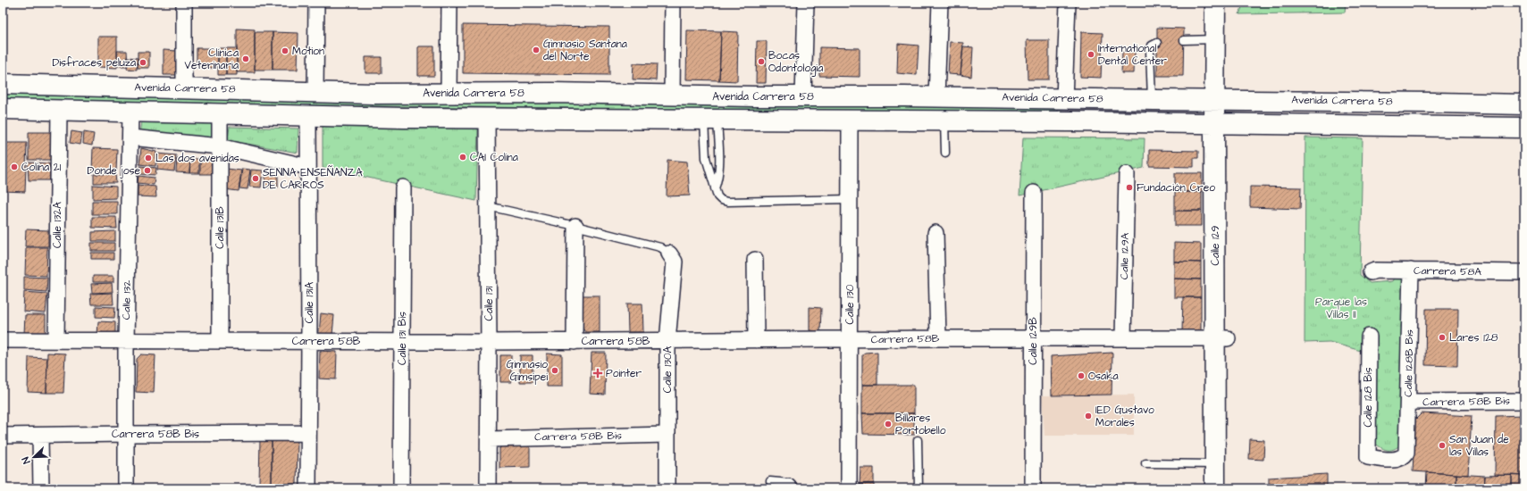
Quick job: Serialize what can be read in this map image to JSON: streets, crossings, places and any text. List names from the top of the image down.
{
  "streets": {
    "main road": ["Avenida Carrera 58", "Calle 129"],
    "street": [
      "Calle 132A",
      "Calle 131B",
      "Calle 129A",
      "Carrera 58A",
      "Calle 132",
      "Calle 131A",
      "Calle 131",
      "Calle 130",
      "Calle 131 Bis",
      "Carrera 58B",
      "Calle 129B",
      "Calle 128B Bis",
      "Calle 130A",
      "Calle 128 Bis",
      "Carrera 58B Bis"
    ]
  },
  "crossings": [
    ["Avenida Carrera 58", "Calle 132A"],
    ["Avenida Carrera 58", "Calle 131B"],
    ["Avenida Carrera 58", "Calle 129"],
    ["Avenida Carrera 58", "Calle 132"],
    ["Avenida Carrera 58", "Calle 131A"],
    ["Avenida Carrera 58", "Calle 131"],
    ["Avenida Carrera 58", "Calle 130"],
    ["Calle 132A", "Carrera 58B"],
    ["Calle 131B", "Carrera 58B"],
    ["Calle 129", "Carrera 58B"],
    ["Calle 129A", "Carrera 58B"],
    ["Carrera 58A", "Calle 128B Bis"],
    ["Calle 132", "Carrera 58B"],
    ["Calle 132", "Carrera 58B Bis"],
    ["Calle 131A", "Carrera 58B"],
    ["Calle 131A", "Carrera 58B Bis"],
    ["Calle 131", "Carrera 58B"],
    ["Calle 131", "Carrera 58B Bis"],
    ["Calle 130", "Carrera 58B"],
    ["Calle 131 Bis", "Carrera 58B"],
    ["Carrera 58B", "Calle 129B"],
    ["Carrera 58B", "Calle 130A"],
    ["Calle 128B Bis", "Calle 128 Bis"],
    ["Calle 128B Bis", "Carrera 58B Bis"],
    ["Calle 130A", "Carrera 58B Bis"]
  ],
  "parks": ["Parque las Villas II"],
  "places": {
    "other": [
      "Gimnasio Santana del Norte",
      "Motion",
      "International Dental Center",
      "Clínica Veterinaria",
      "Bocas Odontologia",
      "Disfraces peluza",
      "CAI Colina",
      "Las dos avenidas",
      "Colina 21",
      "Donde jose",
      "SENNA ENSEÑANZA DE CARROS",
      "Fundación Creo",
      "Lares 128",
      "Gimnasio Gimsipei",
      "Osaka",
      "IED Gustavo Morales",
      "Billares Portobello",
      "San Juan de las Villas"
    ],
    "health": ["Pointer"]
  },
  "north": "bottom left"
}
